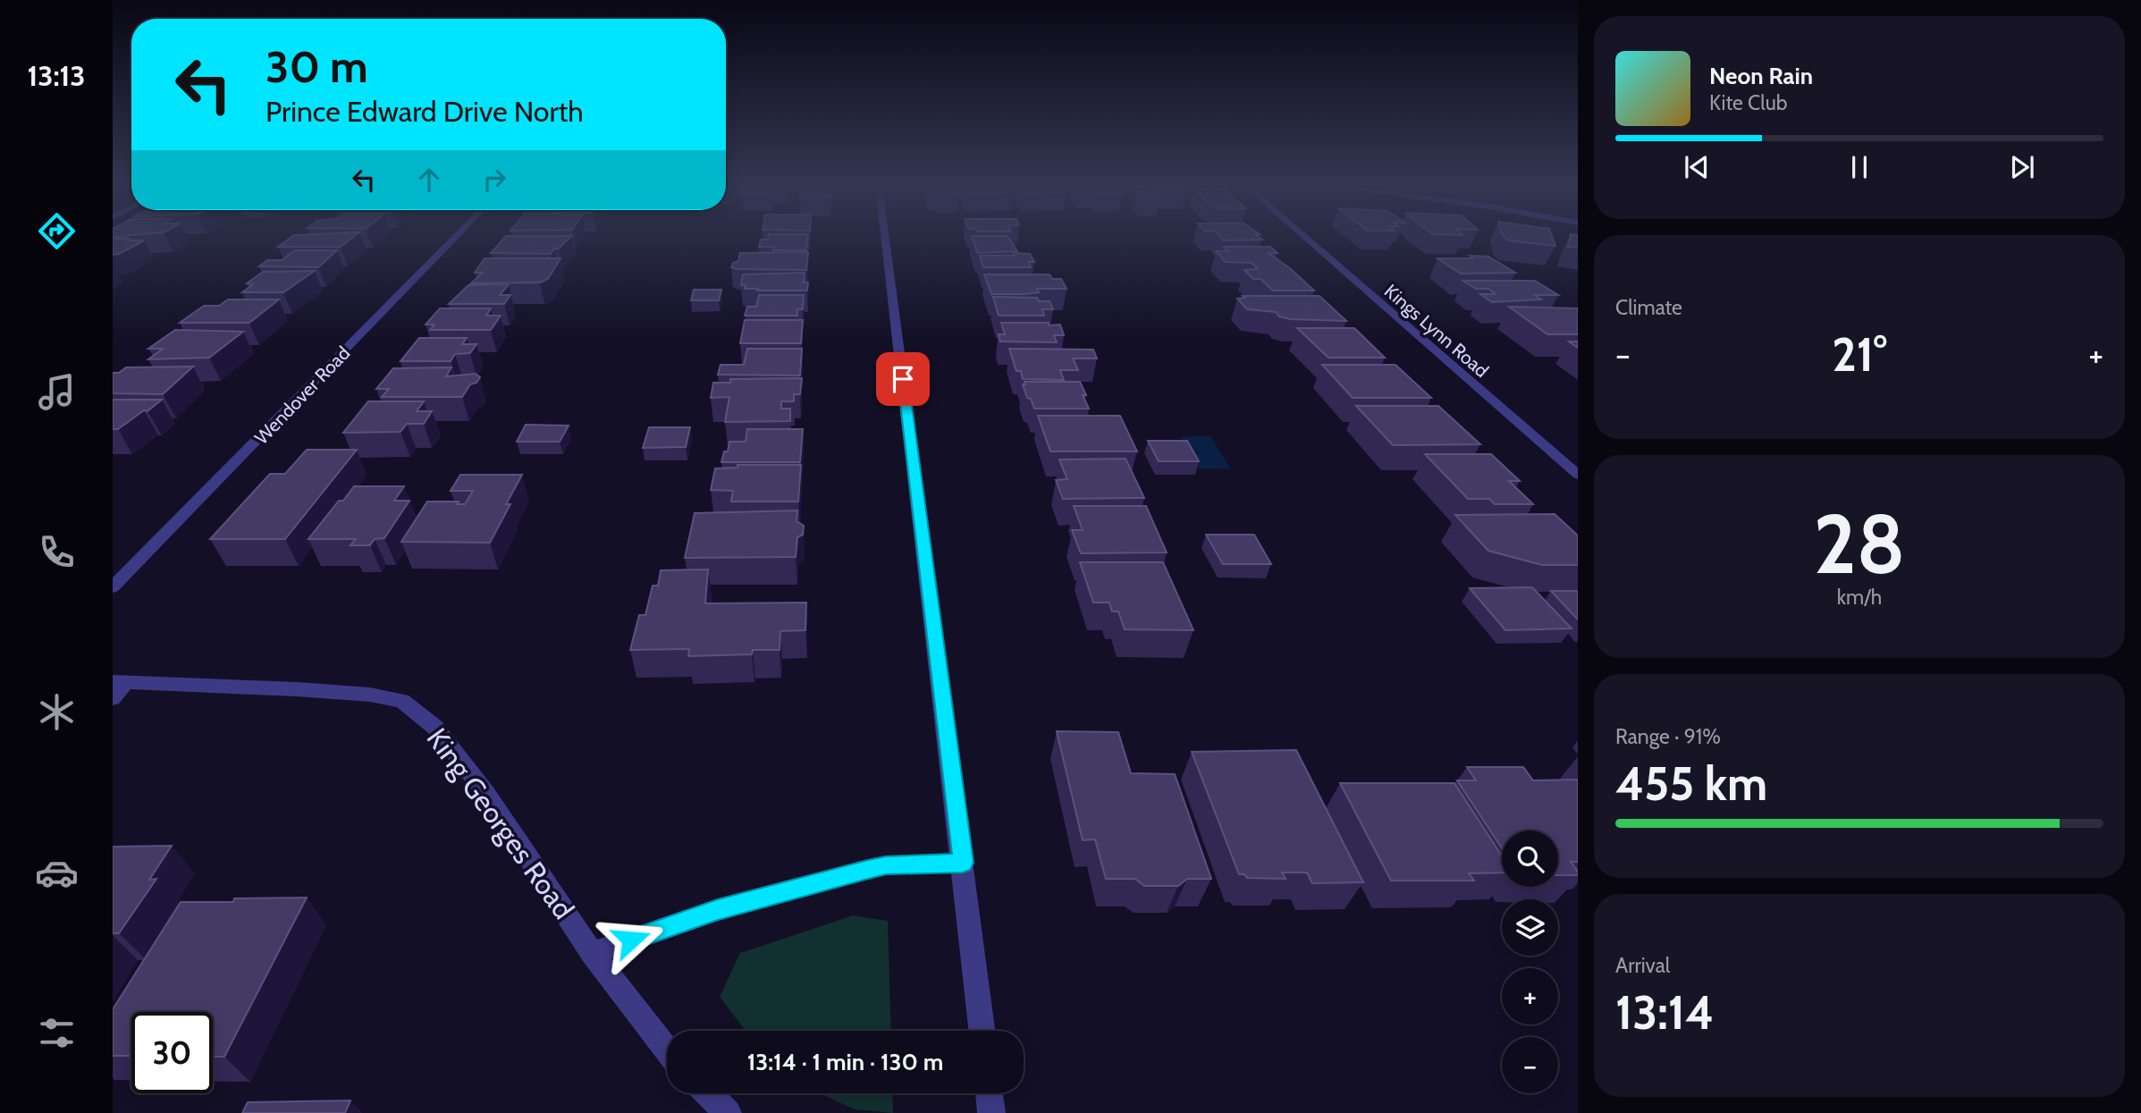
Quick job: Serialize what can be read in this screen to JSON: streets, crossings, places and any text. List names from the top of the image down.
{
  "streets": {
    "street": ["Kings Lynn Road", "Wendover Road", "King Georges Road"]
  },
  "page": {
    "tabs": "13:13",
    "turn": ["30 m", "Prince Edward Drive North"],
    "song": ["Neon Rain", "Kite Club"],
    "tile": [
      "Climate",
      ["28", "km/h"],
      ["Range · 91%", "455 km"],
      ["Arrival", "13:14"]
    ],
    "heat": ["−", "21°", "+"],
    "map_buttons": ["+", "−"],
    "limit": "30",
    "trip": "13:14 · 1 min · 130 m"
  }
}
